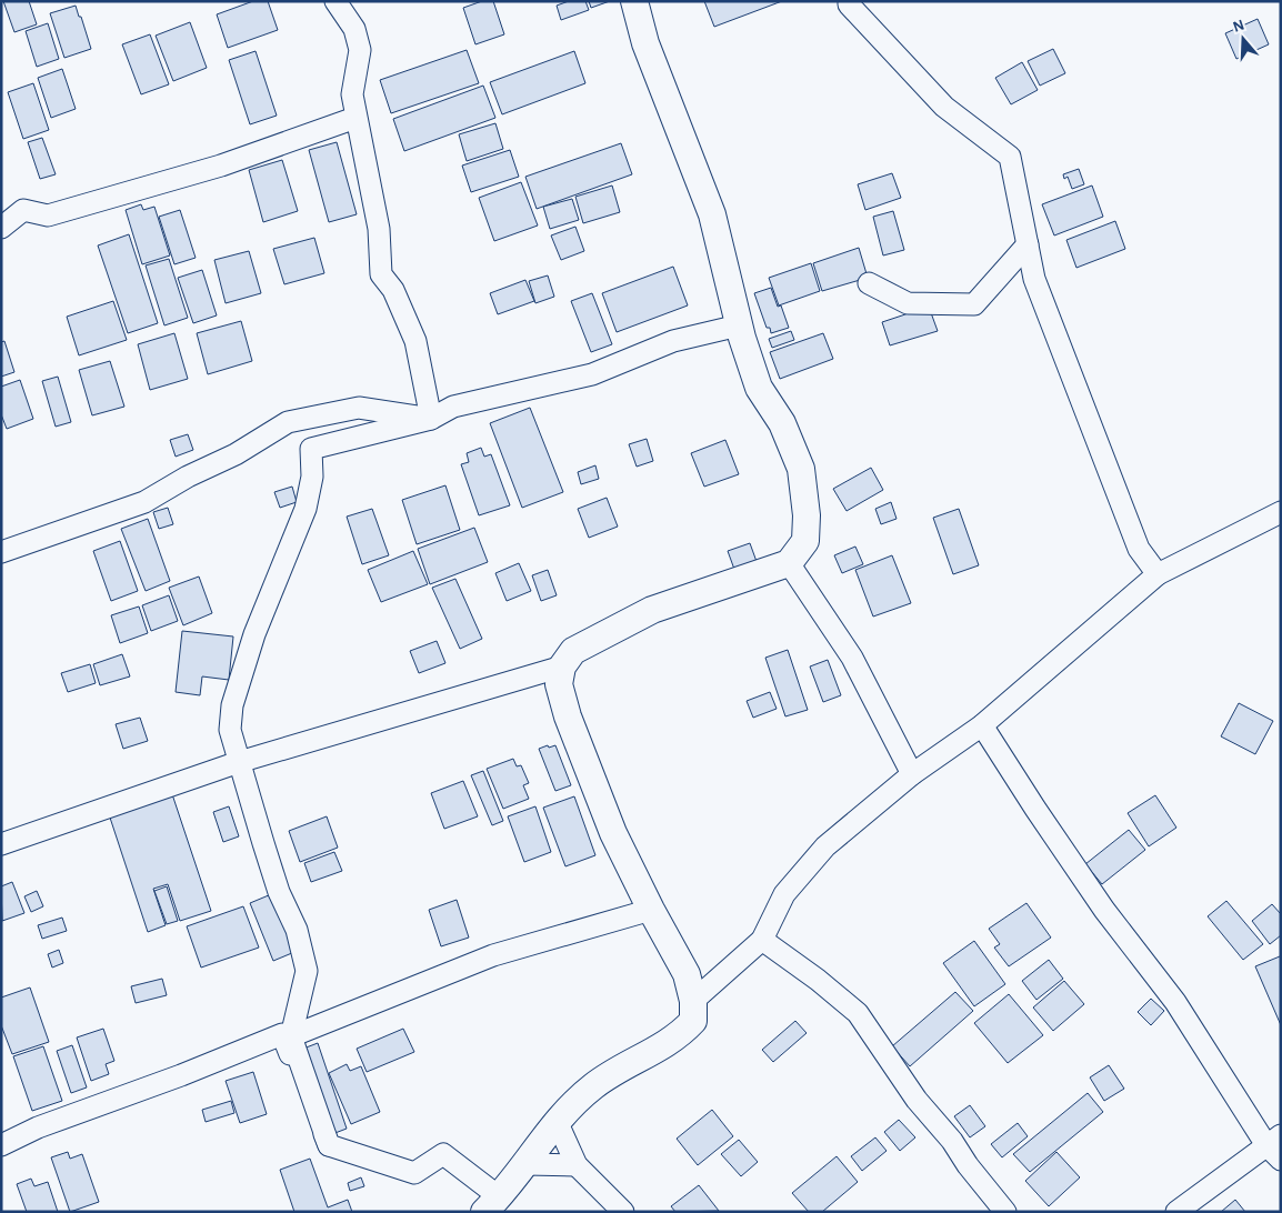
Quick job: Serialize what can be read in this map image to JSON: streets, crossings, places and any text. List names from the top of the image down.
{
  "north": "top"
}
